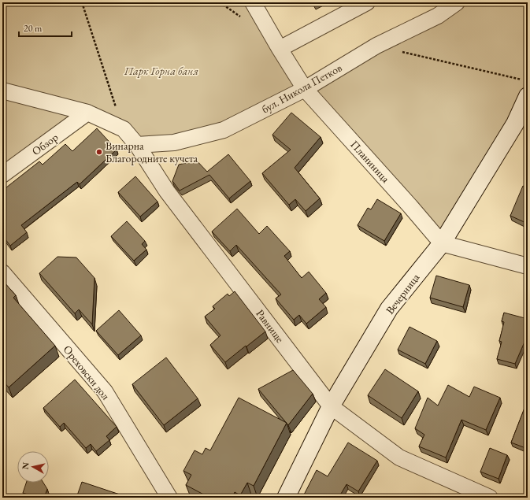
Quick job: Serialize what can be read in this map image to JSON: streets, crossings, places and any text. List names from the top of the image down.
{
  "streets": {
    "street": [
      "бул. Никола Петков",
      "Обзор",
      "Планиница",
      "Вечерница",
      "Равнище",
      "Ореховски дол"
    ]
  },
  "crossings": [
    ["бул. Никола Петков", "Планиница"],
    ["бул. Никола Петков", "Равнище"],
    ["Обзор", "Равнище"],
    ["Планиница", "Вечерница"],
    ["Вечерница", "Равнище"]
  ],
  "parks": ["Парк Горна баня"],
  "places": ["Винарна Благородните кучета"],
  "scale_bar": "20 m",
  "north": "left"
}
